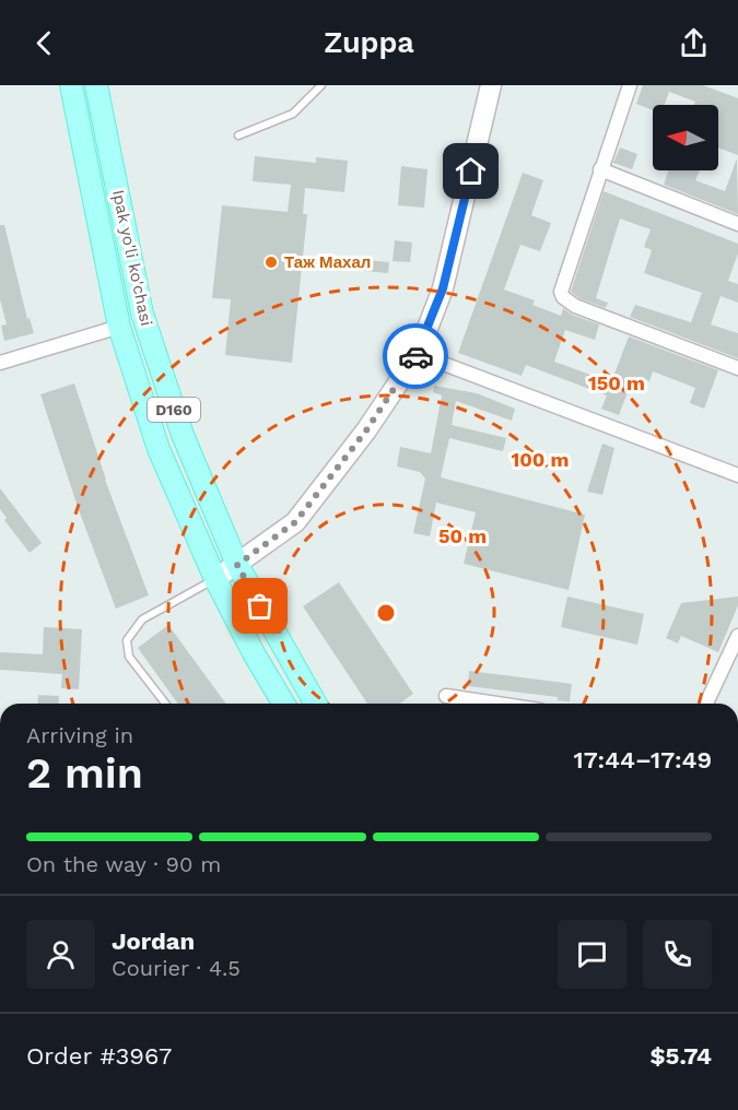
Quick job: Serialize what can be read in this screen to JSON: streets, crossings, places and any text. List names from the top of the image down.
{
  "streets": {
    "main road": ["Ipak yo'li ko'chasi", "D160"]
  },
  "places": ["Таж Махал"],
  "north": "left",
  "page": {
    "header": "Zuppa",
    "heading": ["2 min", "Arriving in", "17:44–17:49"],
    "panel": [
      "Jordan",
      "Courier · 4.5",
      "Order #3967",
      "$5.74"
    ],
    "bar": "On the way · 90 m"
  },
  "rings": ["150 m", "100 m", "50 m"]
}
